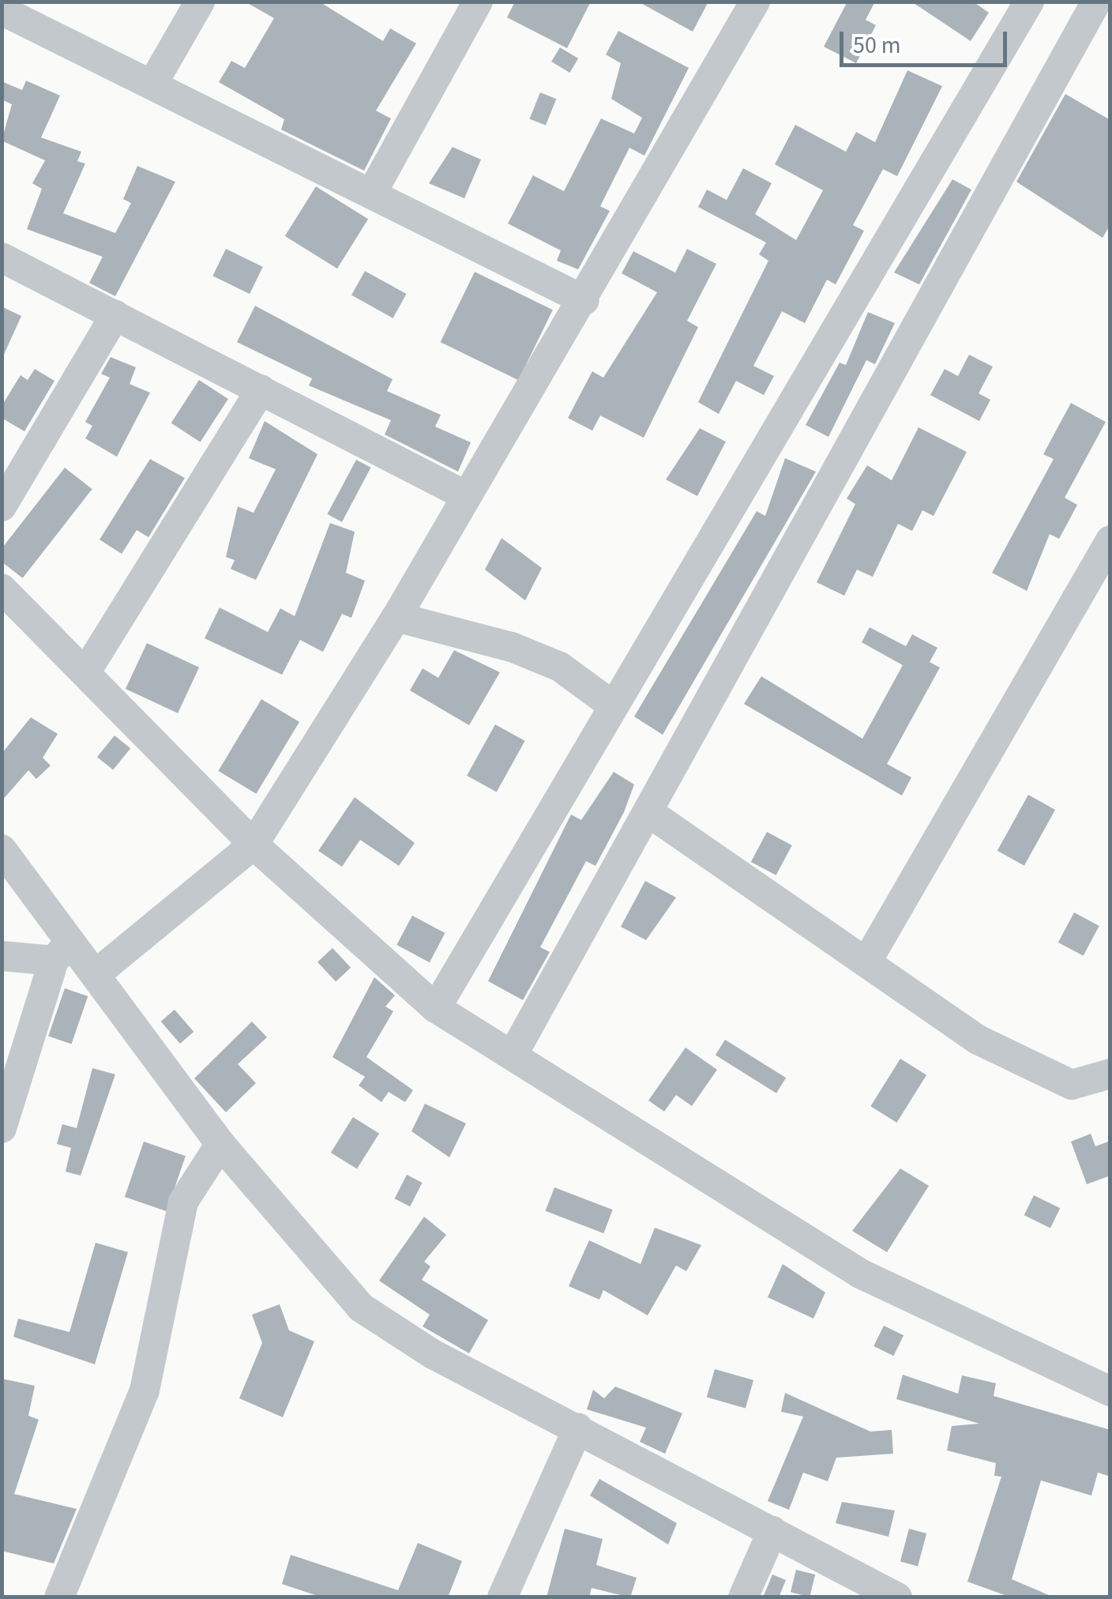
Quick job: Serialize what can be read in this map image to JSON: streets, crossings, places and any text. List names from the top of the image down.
{
  "scale_bar": "50 m"
}
